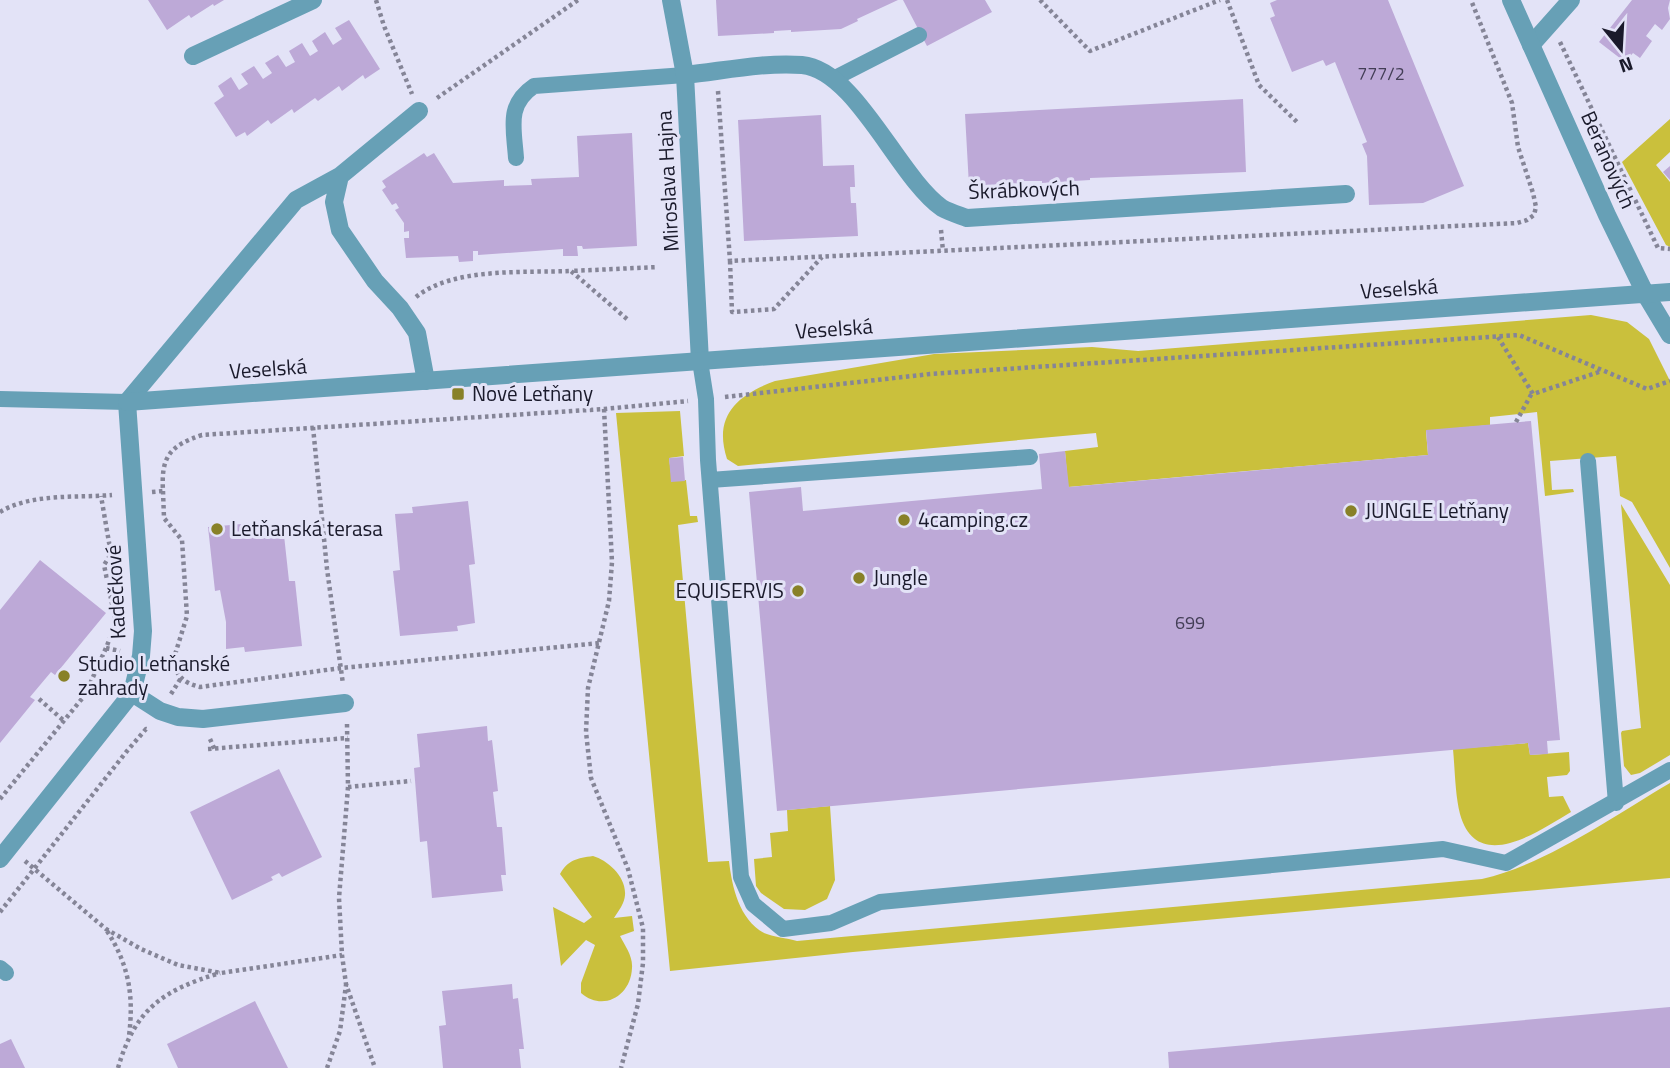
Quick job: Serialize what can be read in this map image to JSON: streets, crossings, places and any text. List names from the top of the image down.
{
  "streets": {
    "street": [
      "Beranových",
      "Miroslava Hajna",
      "Škrábkových",
      "Veselská",
      "Kadečkové"
    ]
  },
  "crossings": [
    ["Beranových", "Veselská"],
    ["Miroslava Hajna", "Škrábkových"],
    ["Miroslava Hajna", "Veselská"],
    ["Veselská", "Kadečkové"]
  ],
  "places": {
    "transit": ["Nové Letňany"],
    "other": [
      "JUNGLE Letňany",
      "4camping.cz",
      "Letňanská terasa",
      "Jungle",
      "EQUISERVIS",
      "Studio Letňanské zahrady"
    ]
  },
  "house_numbers": ["777/2", "699"],
  "north": "bottom"
}
